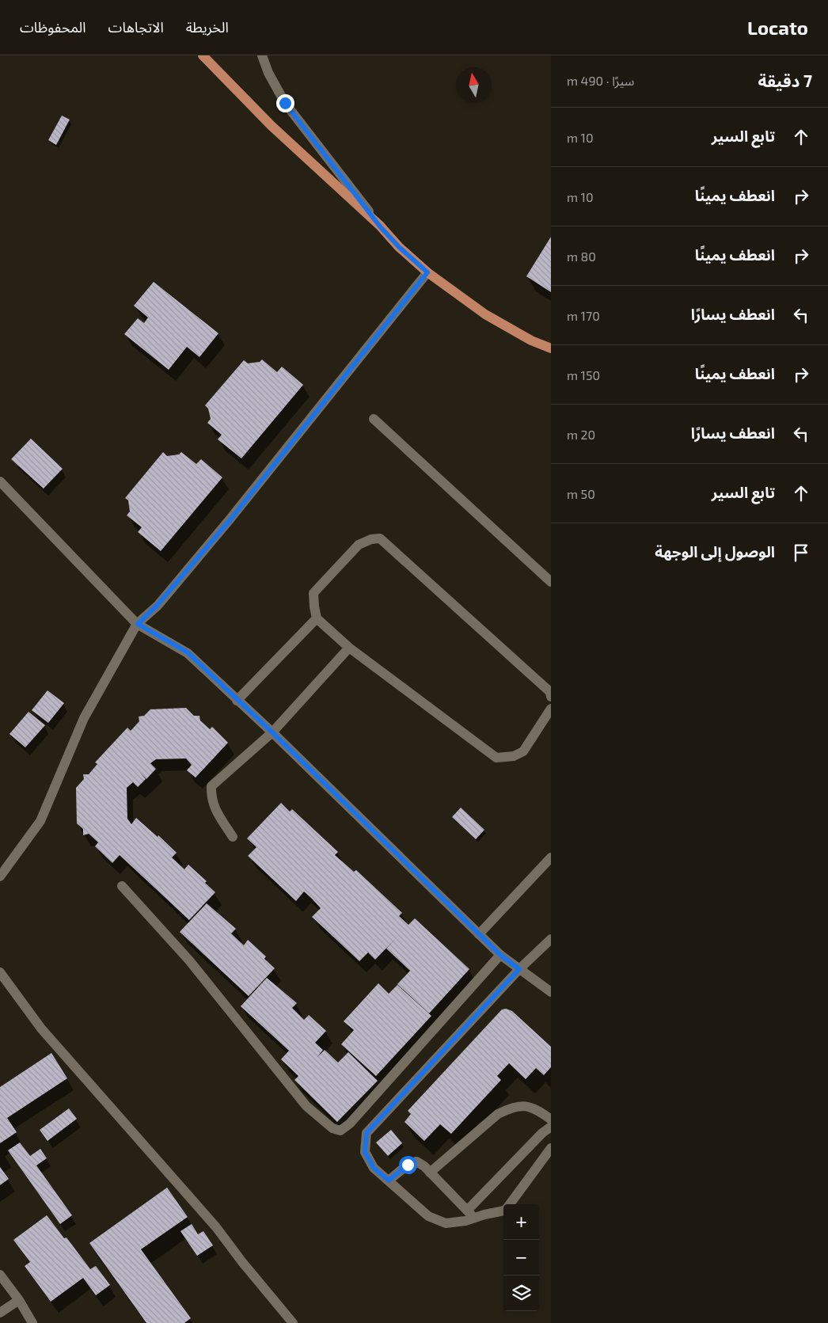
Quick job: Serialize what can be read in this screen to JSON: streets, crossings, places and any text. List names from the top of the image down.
{
  "north": "top",
  "page": {
    "header": "Locato",
    "nav": ["الخريطة", "الاتجاهات", "المحفوظات"],
    "heading": ["7 دقيقة", "سيرًا · 490 m"],
    "list": [
      ["تابع السير", "10 m"],
      ["انعطف يمينًا", "10 m"],
      ["انعطف يمينًا", "80 m"],
      ["انعطف يسارًا", "170 m"],
      ["انعطف يمينًا", "150 m"],
      ["انعطف يسارًا", "20 m"],
      ["تابع السير", "50 m"],
      "الوصول إلى الوجهة"
    ],
    "map_buttons": ["+", "−"]
  }
}
